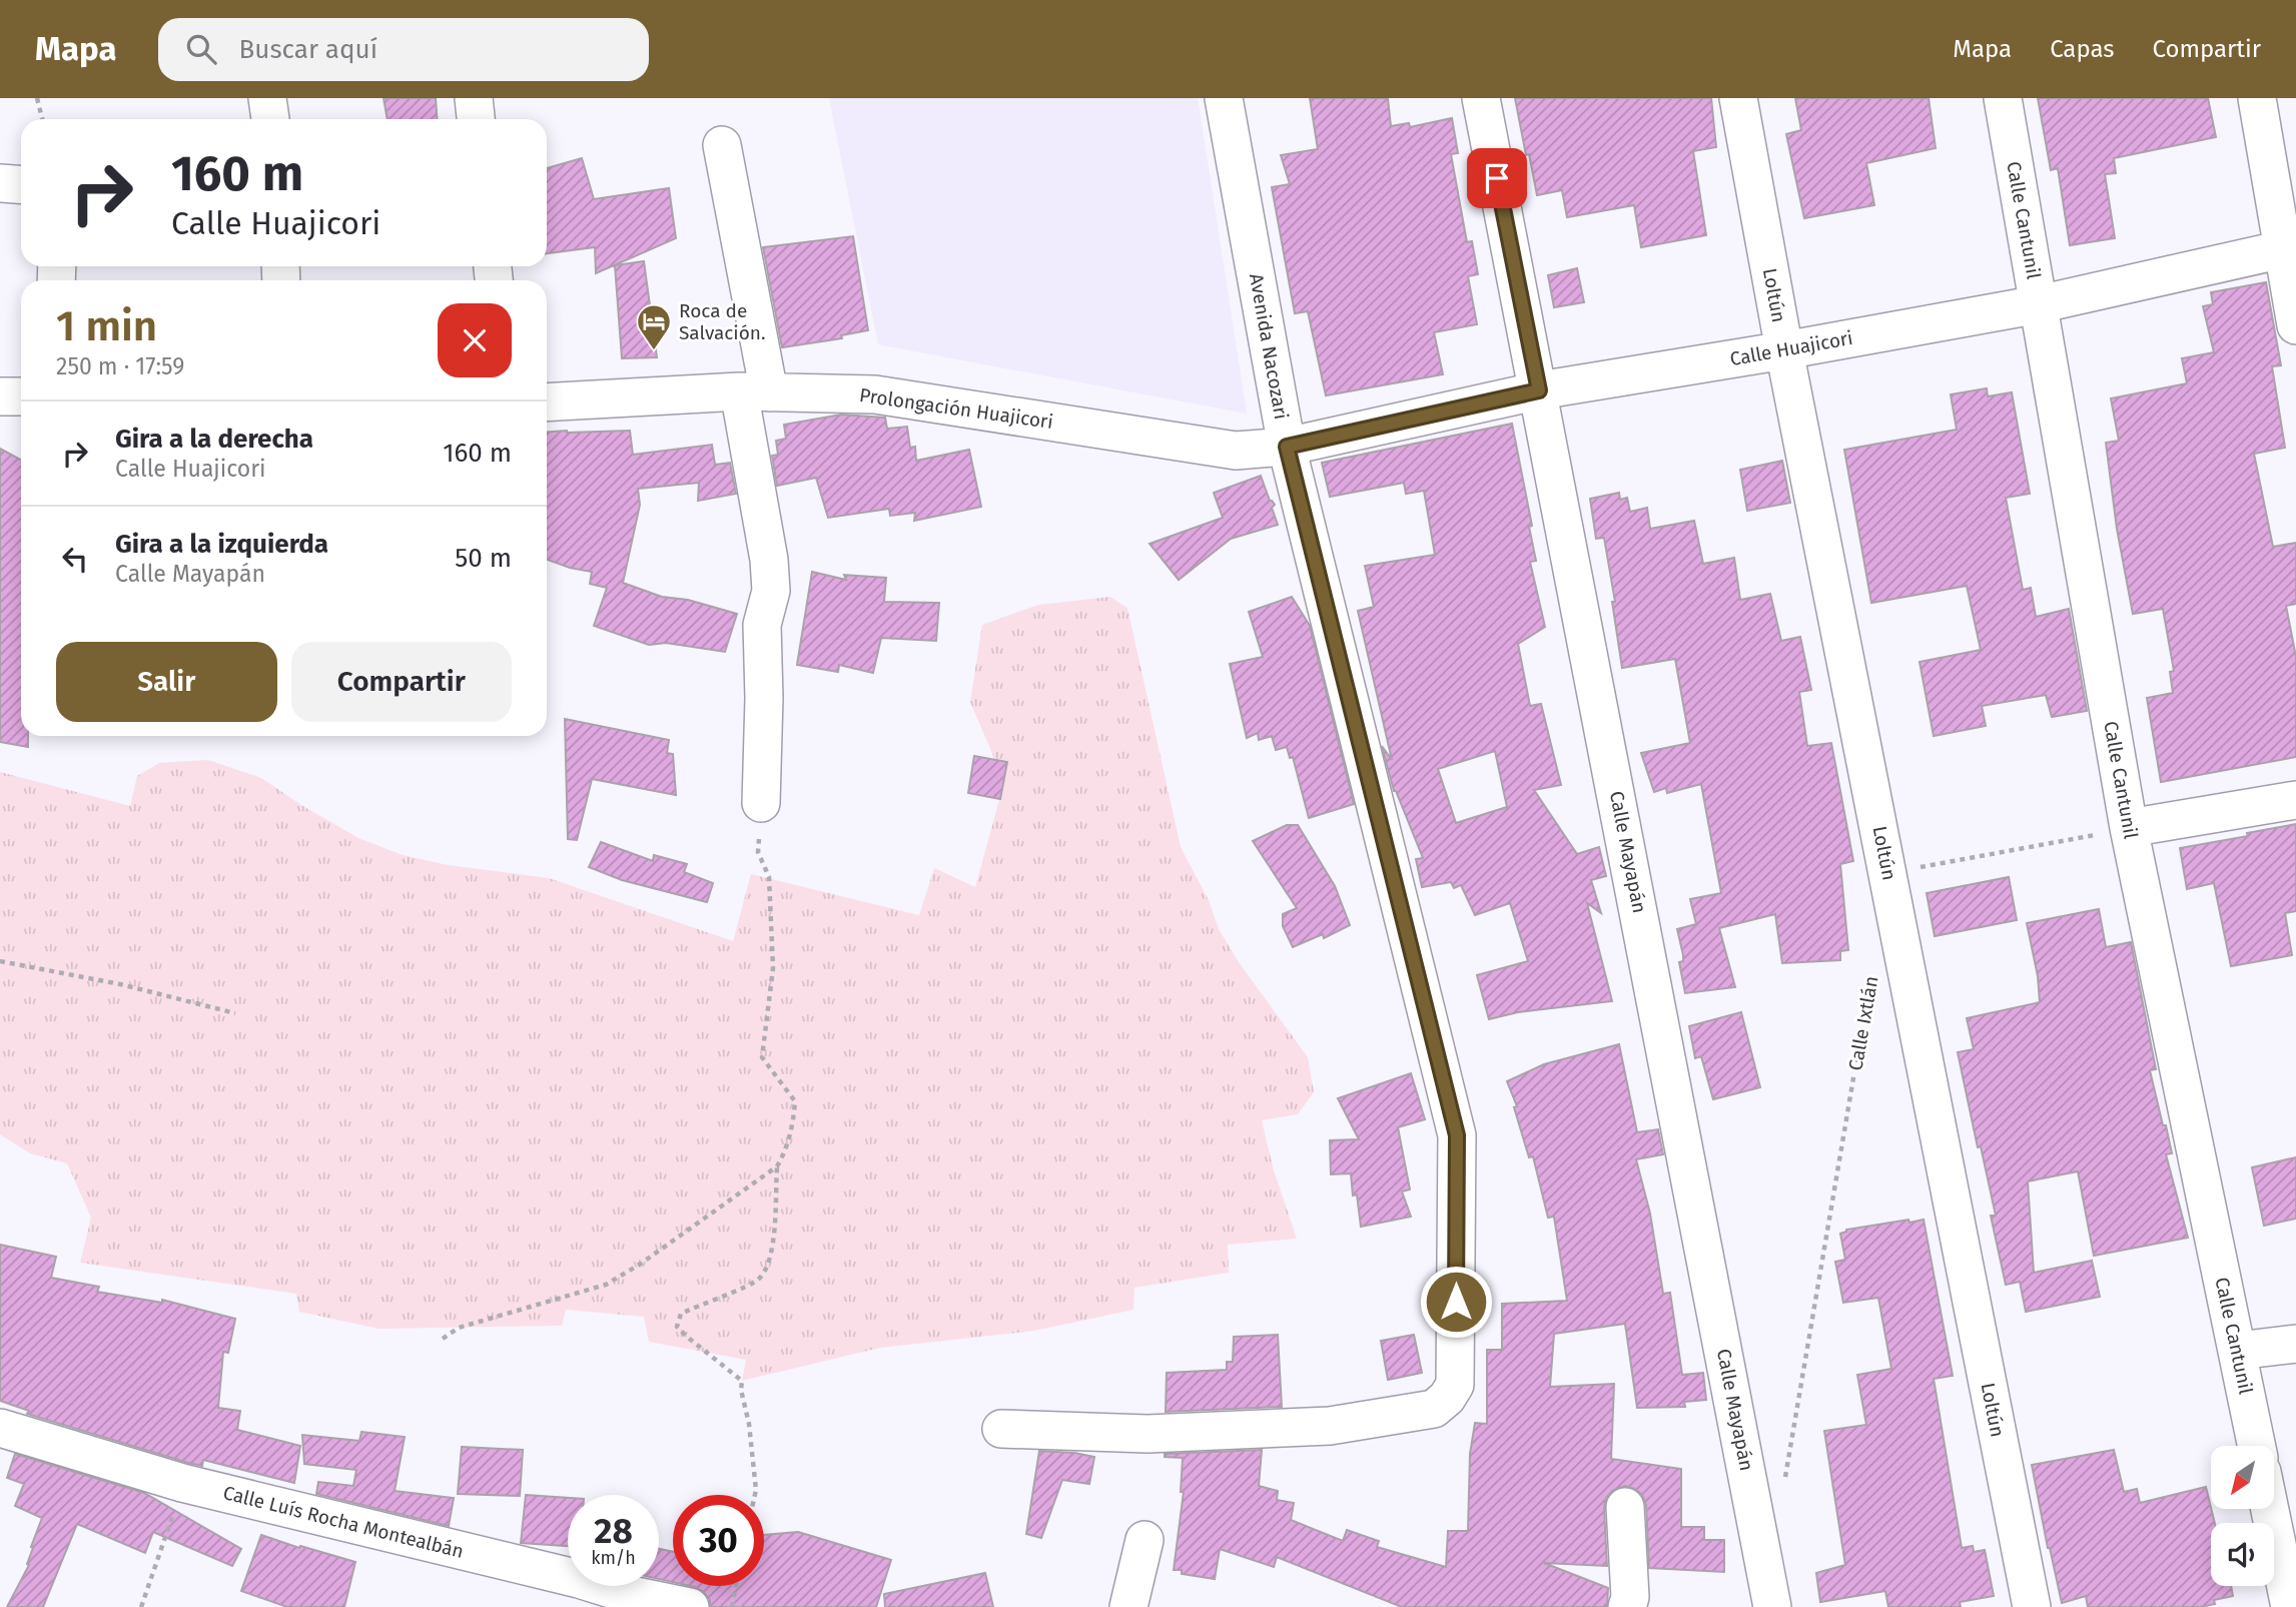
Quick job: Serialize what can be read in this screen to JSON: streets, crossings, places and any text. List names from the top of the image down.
{
  "streets": {
    "street": [
      "Calle Cantunil",
      "Loltún",
      "Avenida Nacozari",
      "Calle Huajicori",
      "Prolongación Huajicori",
      "Calle Mayapán",
      "Calle Luís Rocha Montealbán"
    ],
    "path": ["Calle Ixtlán"]
  },
  "crossings": [
    ["Calle Cantunil", "Calle Huajicori"],
    ["Loltún", "Calle Huajicori"],
    ["Avenida Nacozari", "Calle Huajicori"],
    ["Avenida Nacozari", "Prolongación Huajicori"],
    ["Calle Huajicori", "Prolongación Huajicori"],
    ["Calle Huajicori", "Calle Mayapán"]
  ],
  "places": {
    "hotel": ["Roca de Salvación."]
  },
  "north": "bottom left",
  "page": {
    "header": "Mapa",
    "search": "Buscar aquí",
    "nav": ["Mapa", "Capas", "Compartir"],
    "turn": ["160 m", "Calle Huajicori"],
    "heading": ["1 min", "250 m · 17:59"],
    "list": [
      {
        "name": "Gira a la derecha",
        "note": "Calle Huajicori",
        "value": "160 m"
      },
      {
        "name": "Gira a la izquierda",
        "note": "Calle Mayapán",
        "value": "50 m"
      }
    ],
    "buttons": ["Salir", "Compartir"],
    "speed": "28 km/h",
    "limit": "30"
  }
}
